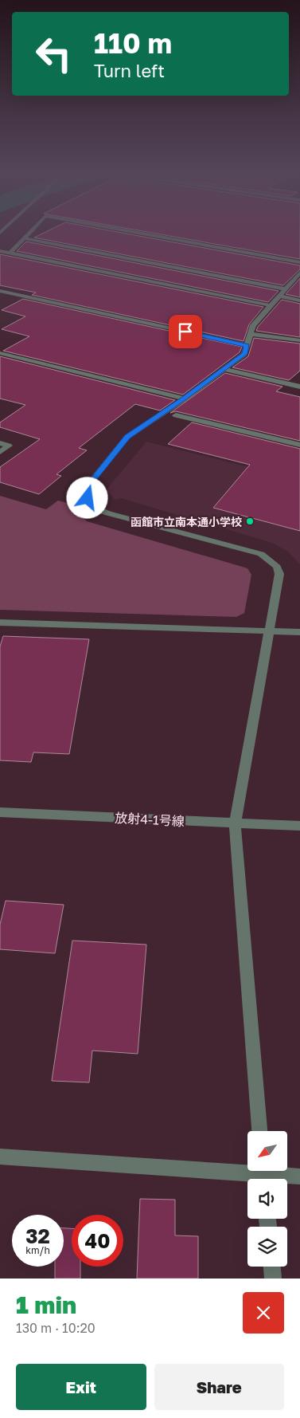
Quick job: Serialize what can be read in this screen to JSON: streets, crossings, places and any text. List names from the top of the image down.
{
  "streets": {
    "street": ["放射4-1号線"]
  },
  "places": ["函館市立南本通小学校"],
  "north": "bottom left",
  "page": {
    "turn": ["110 m", "Turn left"],
    "speed": "32 km/h",
    "limit": "40",
    "heading": ["1 min", "130 m · 10:20"],
    "buttons": ["Exit", "Share"]
  }
}
